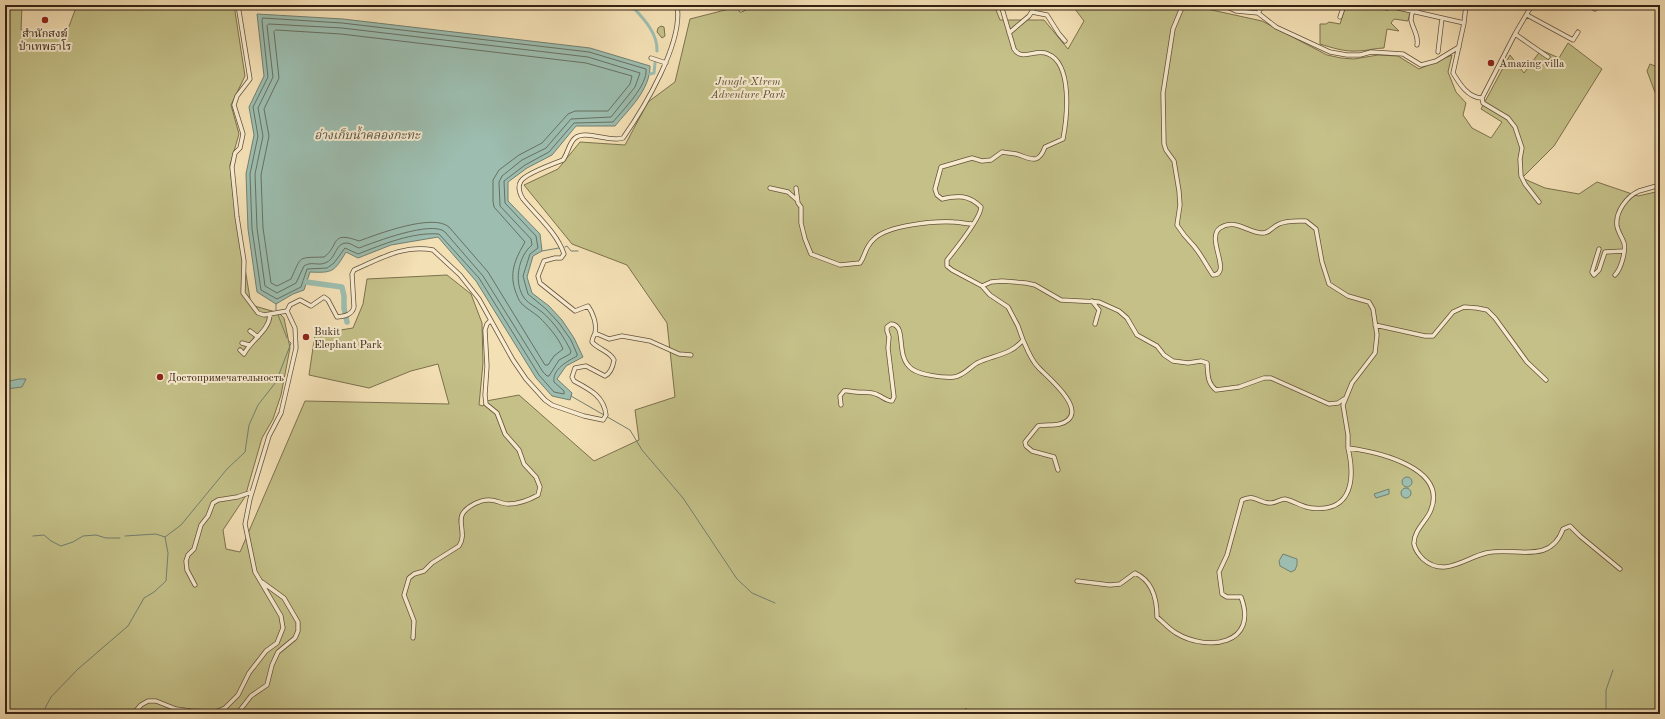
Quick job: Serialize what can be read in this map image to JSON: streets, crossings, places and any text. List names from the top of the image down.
{
  "water": ["อ่างเก็บน้ำคลองกะทะ"],
  "parks": ["Jungle Xtrem Adventure Park"],
  "places": [
    "สำนักสงฆ์ ป่าเทพธาโร",
    "Amazing villa",
    "Bukit Elephant Park",
    "Достопримечательность"
  ]
}
